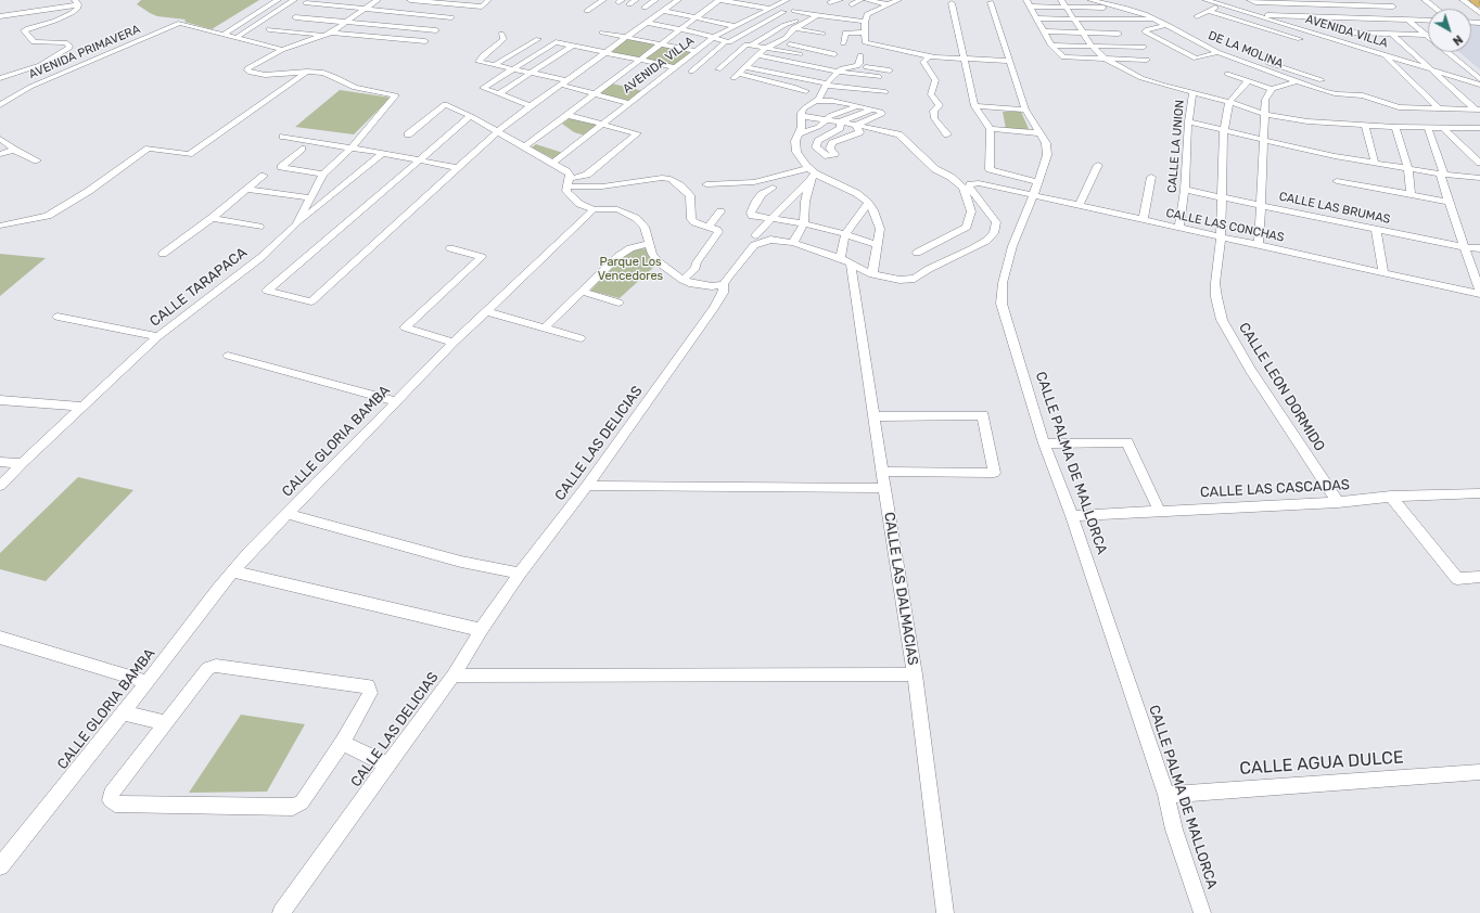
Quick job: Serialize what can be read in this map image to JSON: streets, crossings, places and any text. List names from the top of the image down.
{
  "streets": {
    "street": [
      "AVENIDA VILLA",
      "DE LA MOLINA",
      "AVENIDA PRIMAVERA",
      "CALLE LA UNION",
      "CALLE LAS BRUMAS",
      "CALLE LAS CONCHAS",
      "CALLE TARAPACA",
      "CALLE LEON DORMIDO",
      "CALLE GLORIA BAMBA",
      "CALLE LAS DELICIAS",
      "CALLE PALMA DE MALLORCA",
      "CALLE LAS CASCADAS",
      "CALLE LAS DALMACIAS",
      "CALLE AGUA DULCE"
    ]
  },
  "crossings": [
    ["CALLE LA UNION", "CALLE LAS BRUMAS"],
    ["CALLE LA UNION", "CALLE LAS CONCHAS"],
    ["CALLE LAS BRUMAS", "CALLE LEON DORMIDO"],
    ["CALLE LAS CONCHAS", "CALLE LEON DORMIDO"],
    ["CALLE LAS CONCHAS", "CALLE LAS DELICIAS"],
    ["CALLE LAS CONCHAS", "CALLE PALMA DE MALLORCA"],
    ["CALLE LEON DORMIDO", "CALLE LAS CASCADAS"],
    ["CALLE LAS DELICIAS", "CALLE LAS DALMACIAS"],
    ["CALLE PALMA DE MALLORCA", "CALLE LAS CASCADAS"],
    ["CALLE PALMA DE MALLORCA", "CALLE AGUA DULCE"]
  ],
  "parks": ["Parque Los Vencedores"],
  "north": "bottom right"
}
